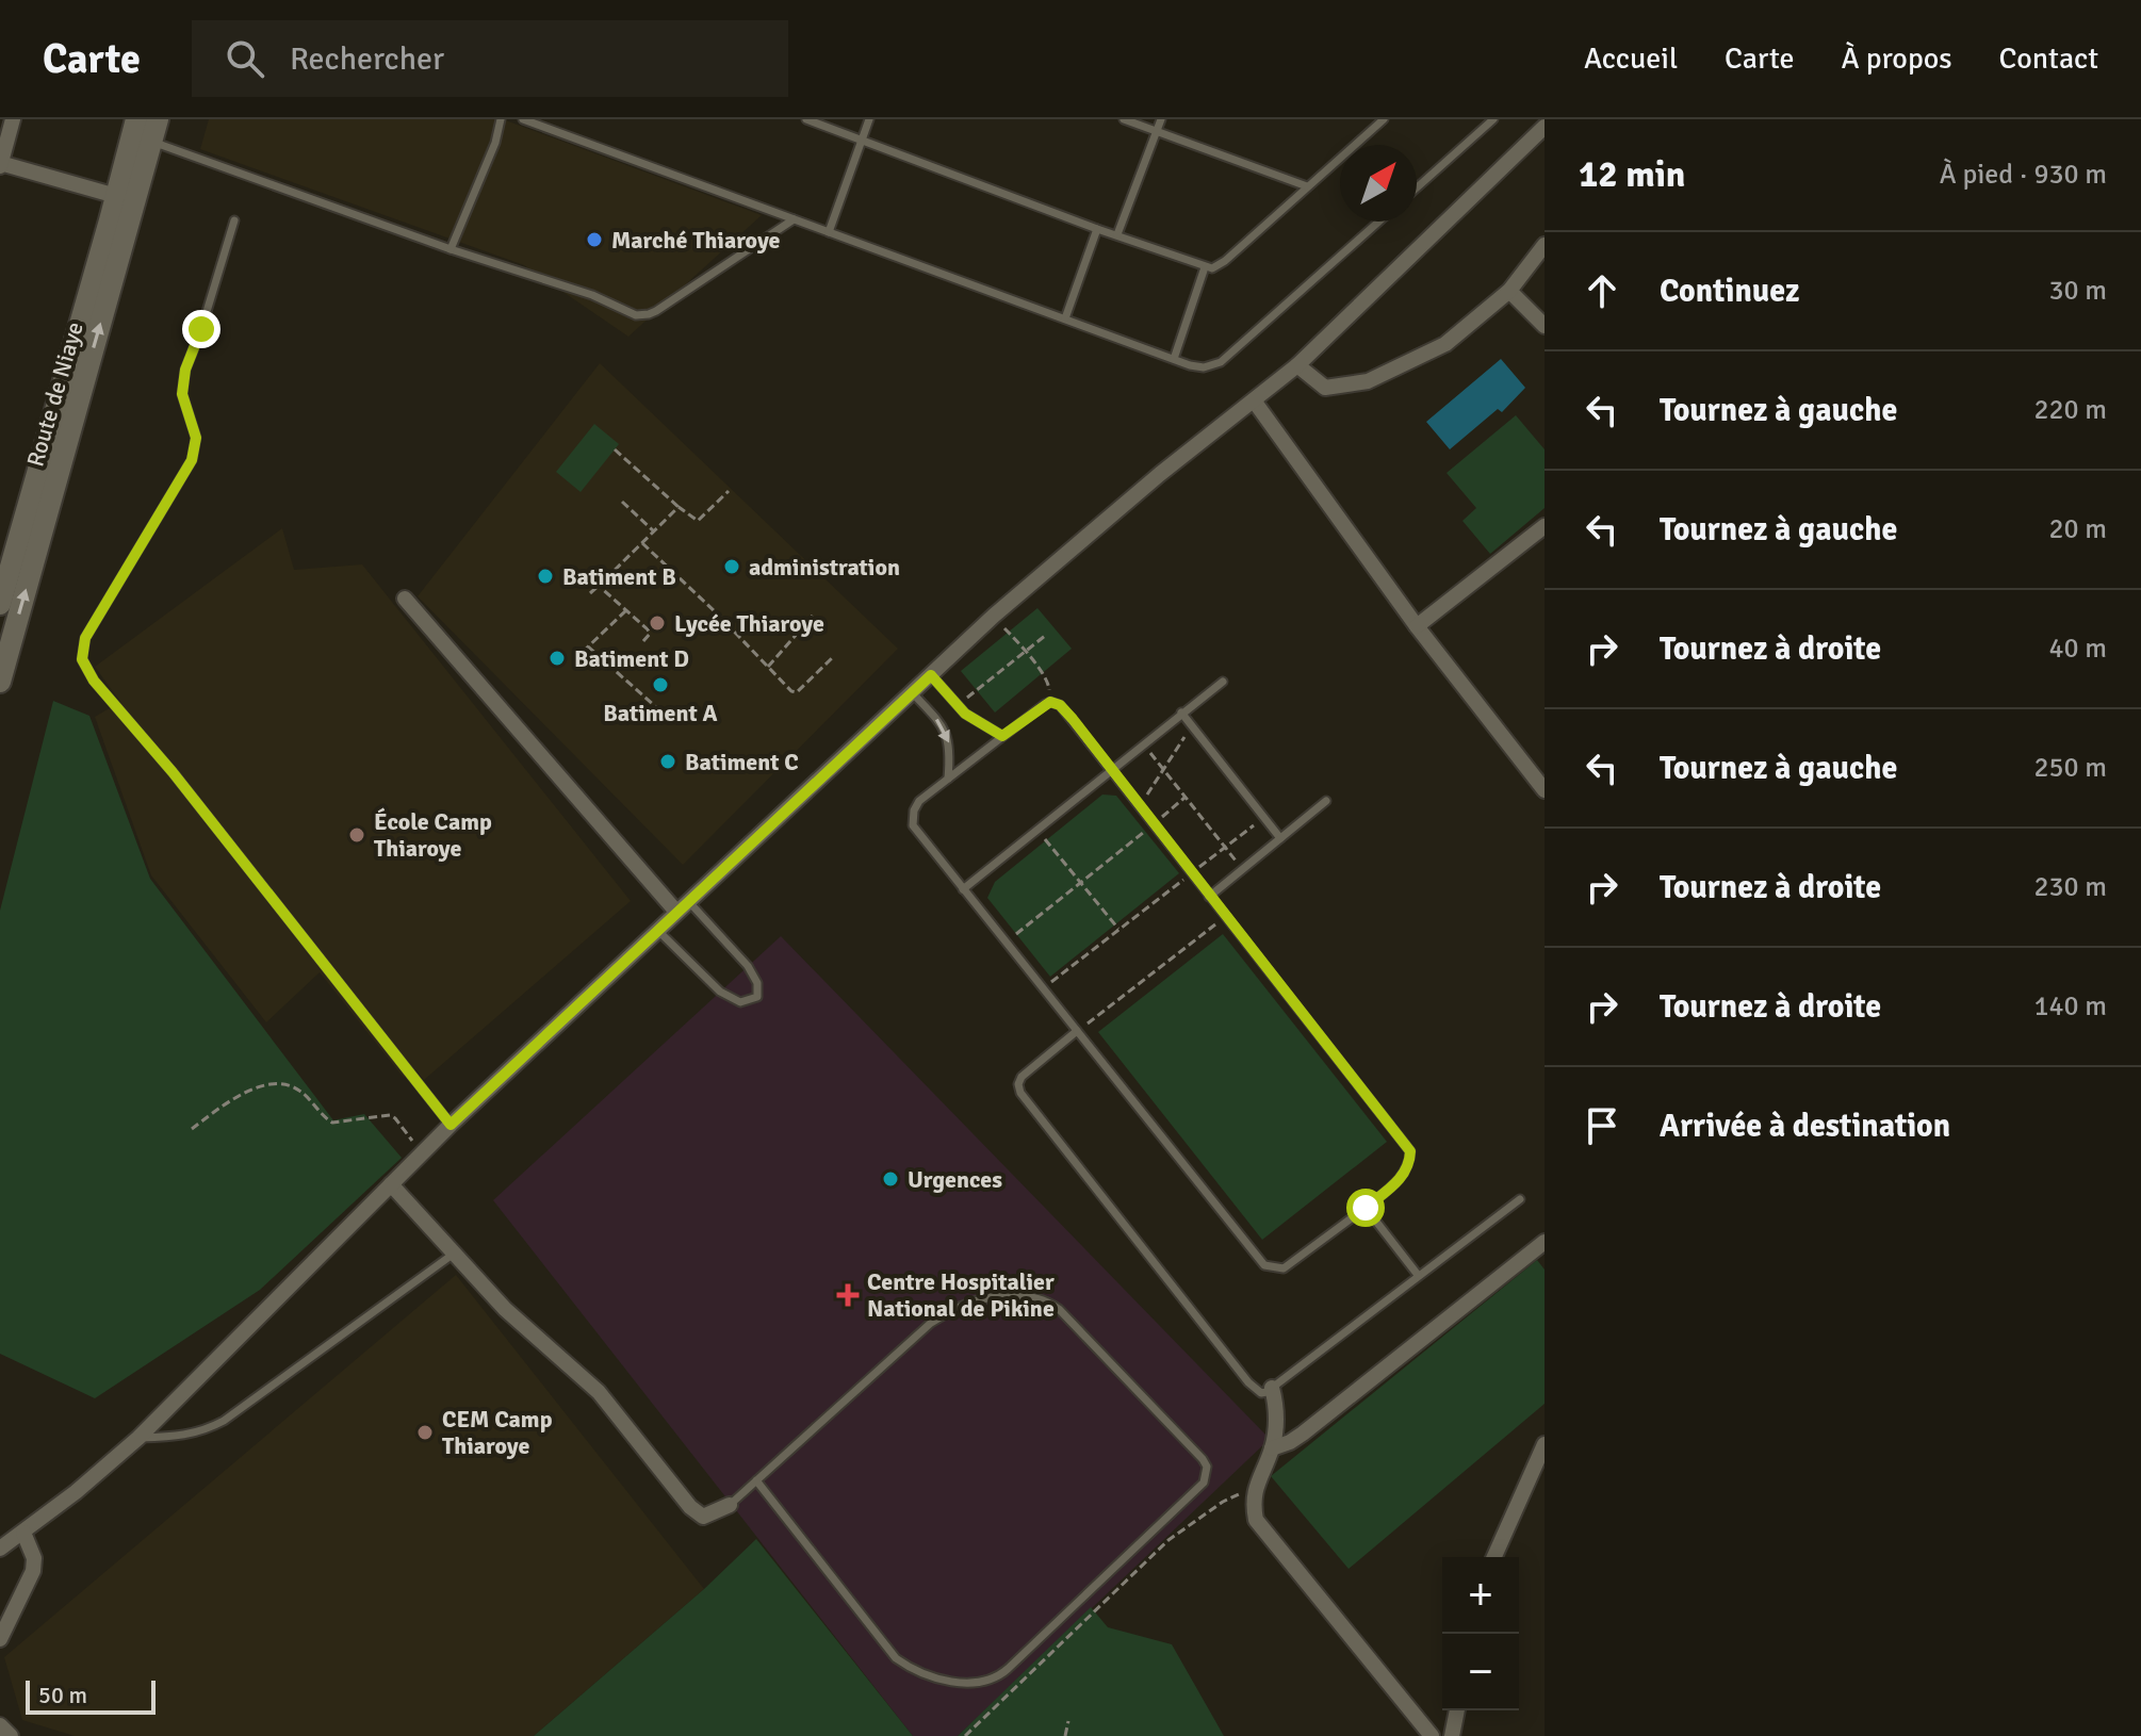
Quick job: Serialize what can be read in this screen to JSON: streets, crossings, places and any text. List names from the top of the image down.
{
  "streets": {
    "main road": ["Route de Niaye"]
  },
  "places": {
    "other": [
      "Marché Thiaroye",
      "administration",
      "Batiment B",
      "Lycée Thiaroye",
      "Batiment D",
      "Batiment A",
      "Batiment C",
      "École Camp Thiaroye",
      "Urgences",
      "CEM Camp Thiaroye"
    ],
    "health": ["Centre Hospitalier National de Pikine"]
  },
  "scale_bar": "50 m",
  "north": "top right",
  "page": {
    "header": "Carte",
    "search": "Rechercher",
    "nav": [
      "Accueil",
      "Carte",
      "À propos",
      "Contact"
    ],
    "heading": ["12 min", "À pied · 930 m"],
    "list": [
      ["Continuez", "30 m"],
      ["Tournez à gauche", "220 m"],
      ["Tournez à gauche", "20 m"],
      ["Tournez à droite", "40 m"],
      ["Tournez à gauche", "250 m"],
      ["Tournez à droite", "230 m"],
      ["Tournez à droite", "140 m"],
      "Arrivée à destination"
    ],
    "map_buttons": ["+", "−"],
    "scale": "50 m"
  }
}
